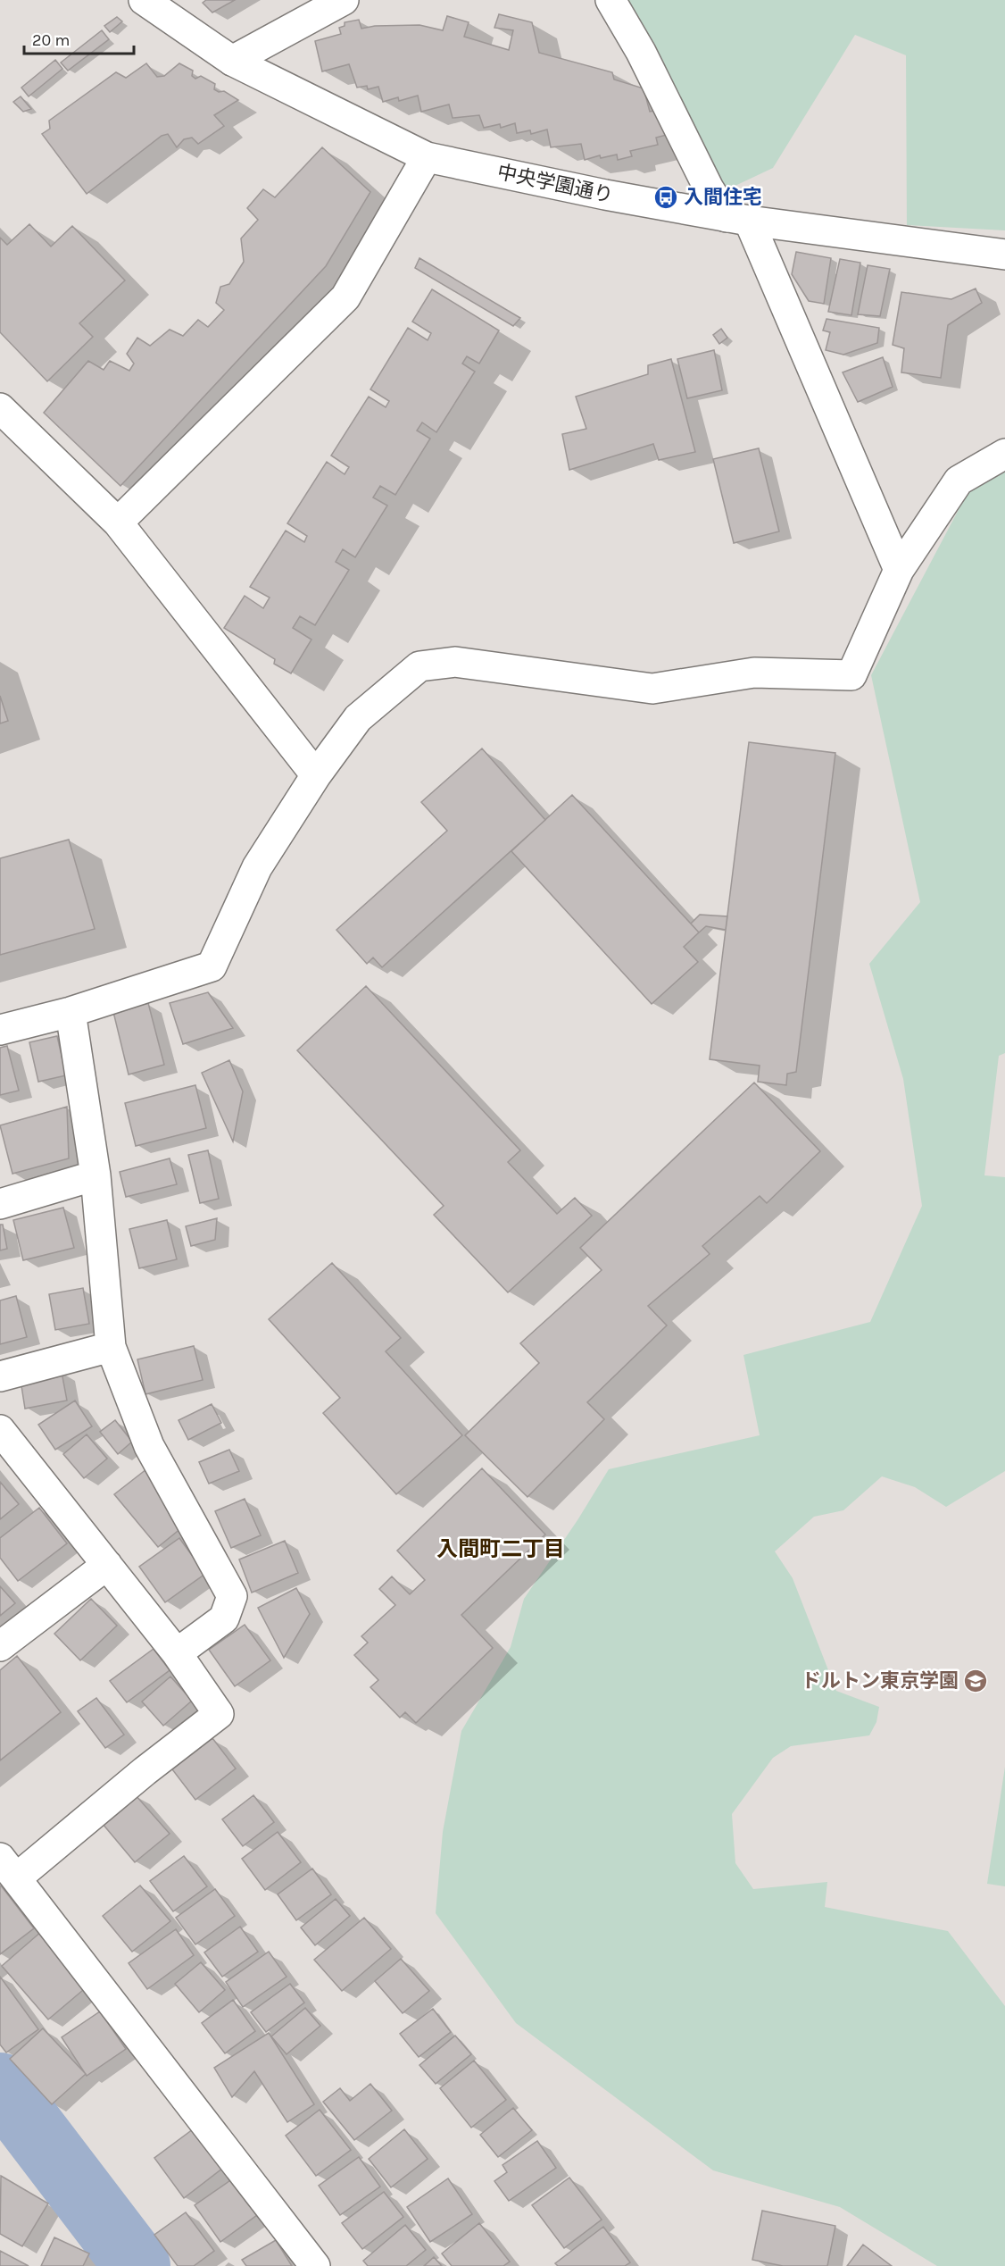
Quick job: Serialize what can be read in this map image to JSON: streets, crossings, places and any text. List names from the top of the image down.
{
  "streets": {
    "street": ["中央学園通り"]
  },
  "districts": ["入間町二丁目"],
  "places": {
    "bus stop": ["入間住宅"],
    "school or university": ["ドルトン東京学園"]
  },
  "scale_bar": "20 m"
}
